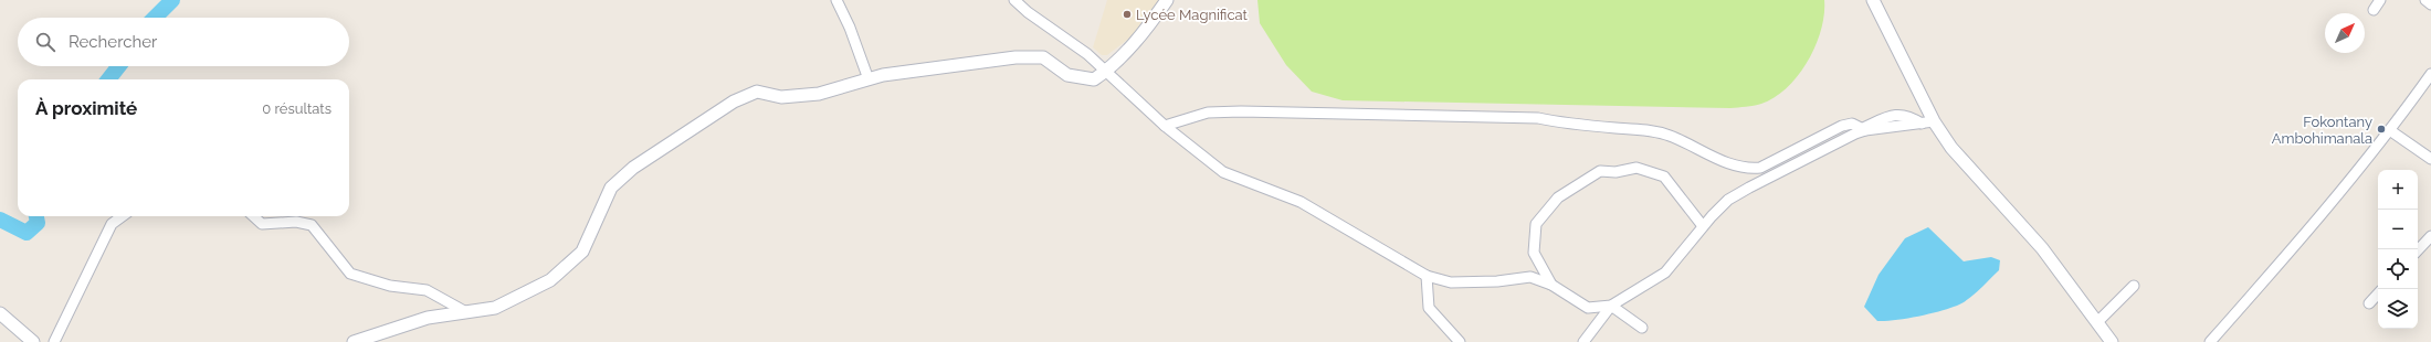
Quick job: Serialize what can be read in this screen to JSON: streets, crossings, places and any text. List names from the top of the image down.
{
  "places": ["Lycée Magnificat", "Fokontany Ambohimanala"],
  "north": "top right",
  "page": {
    "search": "Rechercher",
    "heading": ["À proximité", "0 résultats"],
    "map_buttons": ["+", "−"]
  }
}
